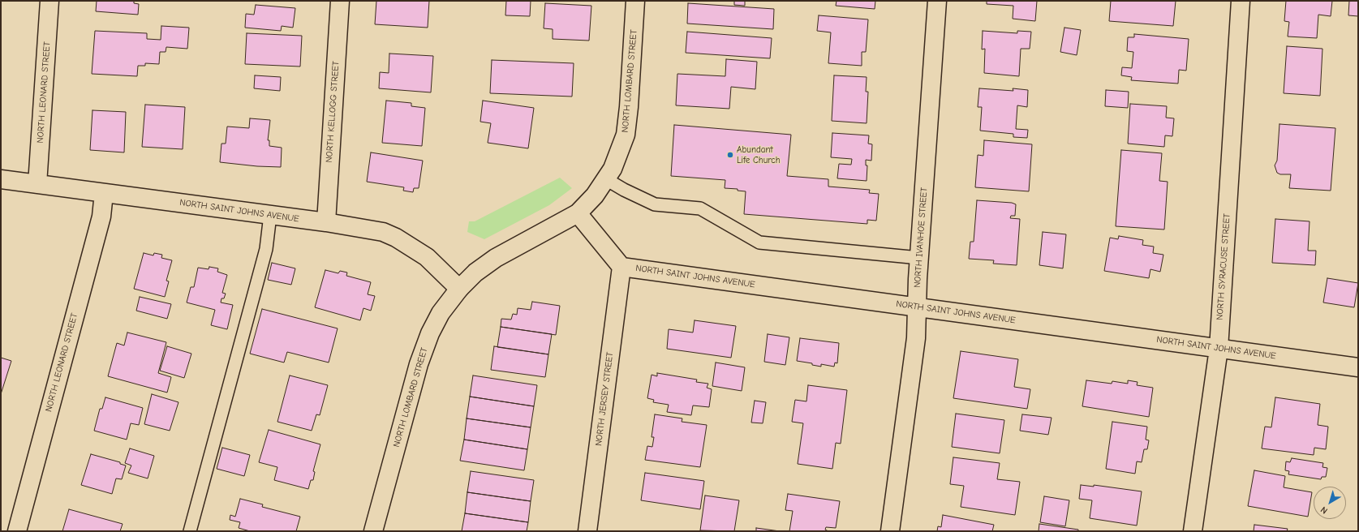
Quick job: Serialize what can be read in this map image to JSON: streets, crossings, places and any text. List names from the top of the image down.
{
  "streets": {
    "street": [
      "NORTH LOMBARD STREET",
      "NORTH LEONARD STREET",
      "NORTH KELLOGG STREET",
      "NORTH SAINT JOHNS AVENUE",
      "NORTH IVANHOE STREET",
      "NORTH SYRACUSE STREET",
      "NORTH JERSEY STREET"
    ]
  },
  "crossings": [
    ["NORTH LOMBARD STREET", "NORTH SAINT JOHNS AVENUE"],
    ["NORTH LEONARD STREET", "NORTH SAINT JOHNS AVENUE"],
    ["NORTH KELLOGG STREET", "NORTH SAINT JOHNS AVENUE"],
    ["NORTH SAINT JOHNS AVENUE", "NORTH IVANHOE STREET"],
    ["NORTH SAINT JOHNS AVENUE", "NORTH SYRACUSE STREET"],
    ["NORTH SAINT JOHNS AVENUE", "NORTH JERSEY STREET"]
  ],
  "places": ["Abundant Life Church"],
  "north": "bottom left"
}
